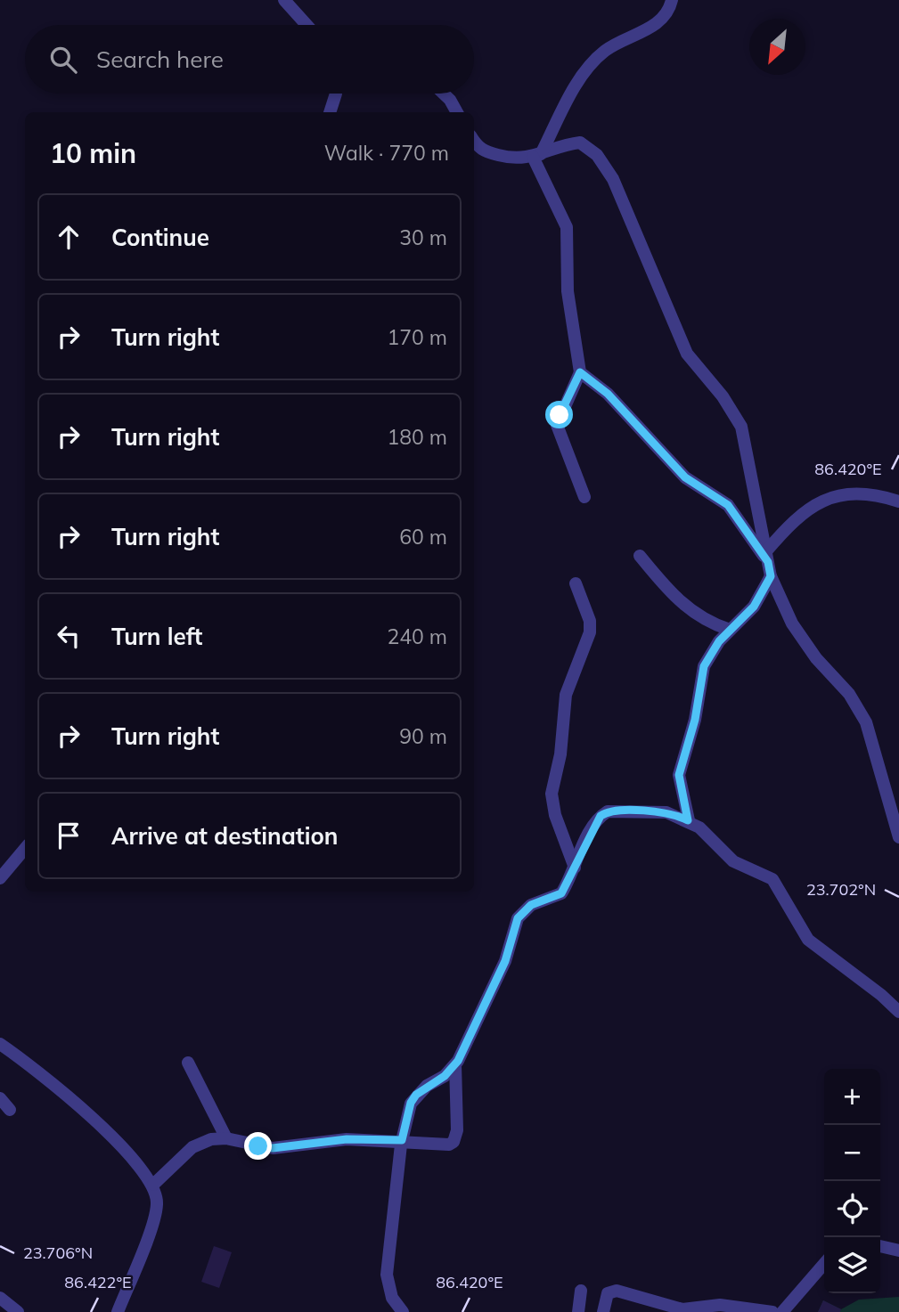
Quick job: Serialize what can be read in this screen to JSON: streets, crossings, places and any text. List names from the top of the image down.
{
  "north": "bottom left",
  "page": {
    "search": "Search here",
    "heading": ["10 min", "Walk · 770 m"],
    "list": [
      ["Continue", "30 m"],
      ["Turn right", "170 m"],
      ["Turn right", "180 m"],
      ["Turn right", "60 m"],
      ["Turn left", "240 m"],
      ["Turn right", "90 m"],
      "Arrive at destination"
    ],
    "map_buttons": ["+", "−"]
  },
  "coordinates": [
    "86.420°E",
    "23.702°N",
    "23.706°N",
    "86.422°E"
  ]
}
